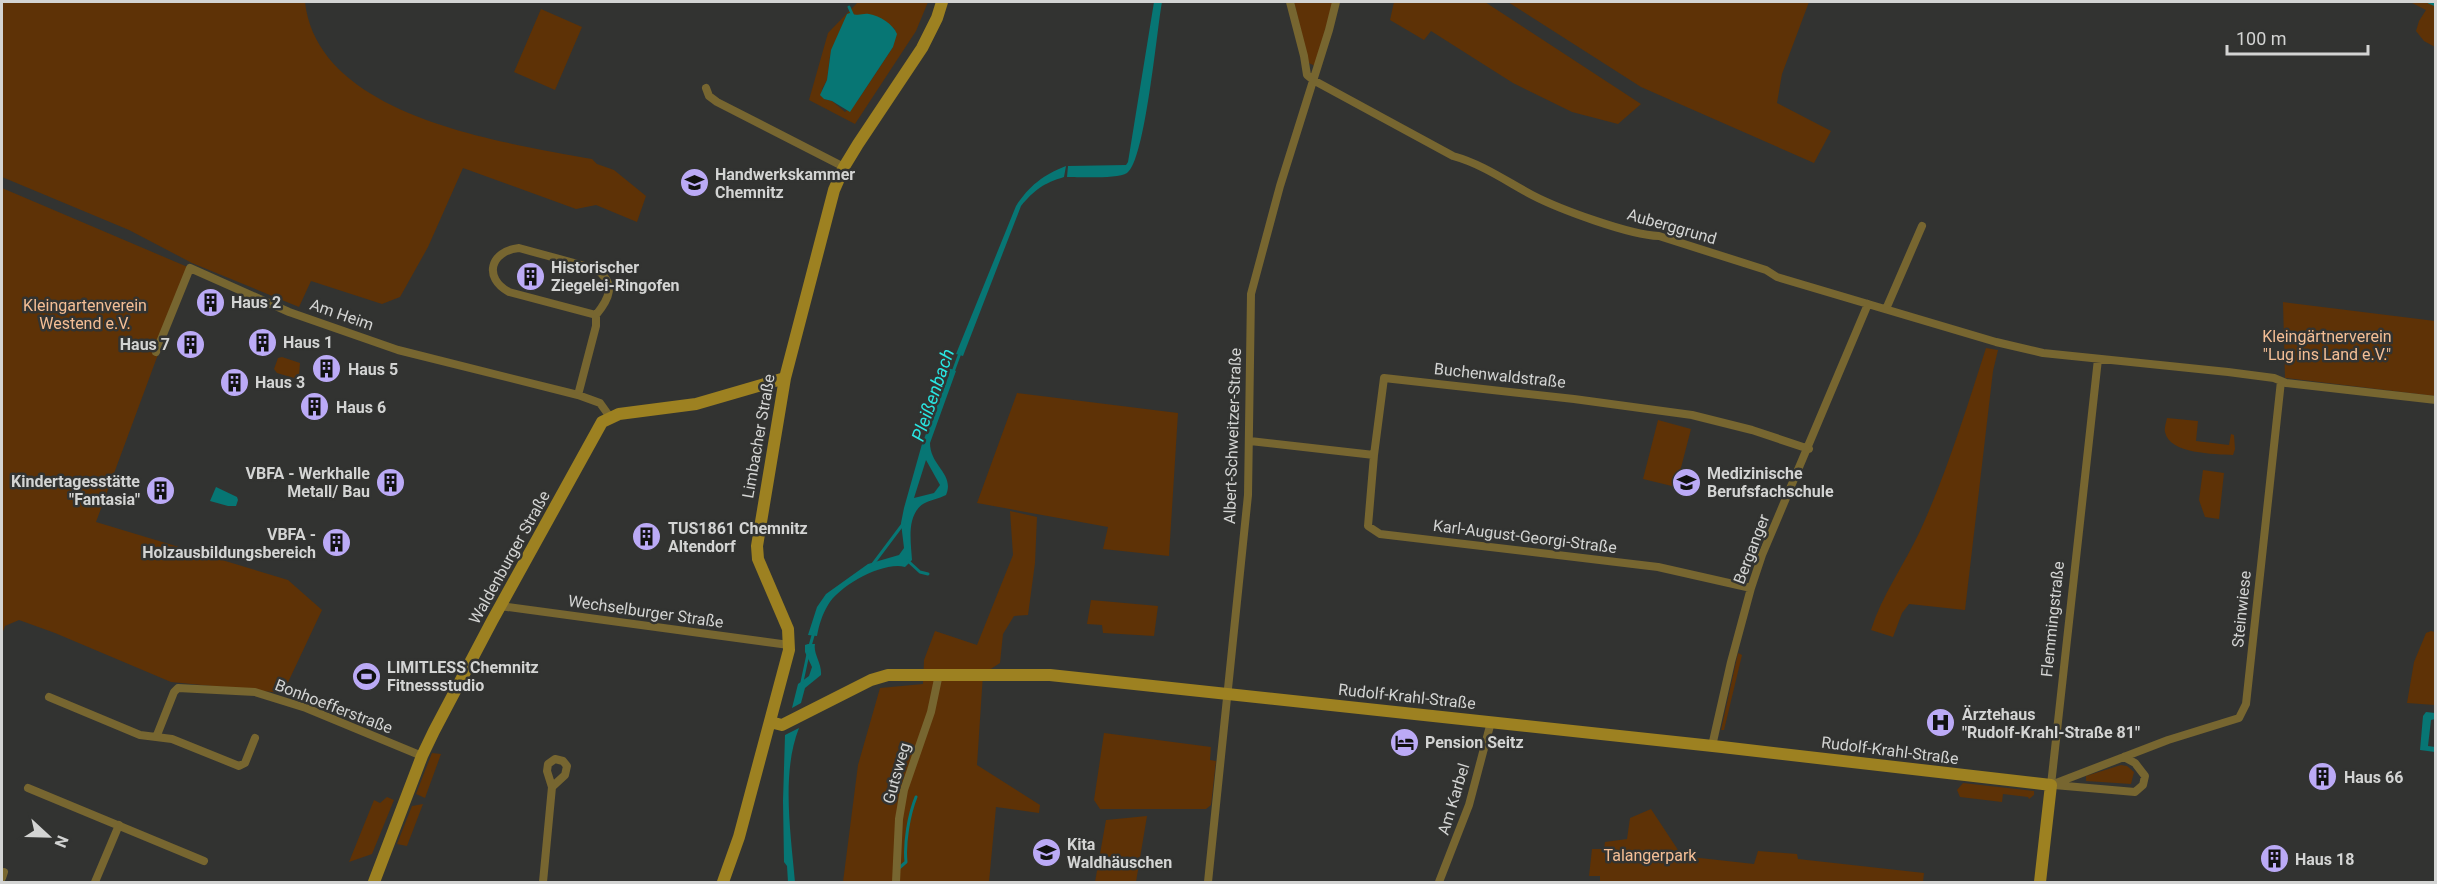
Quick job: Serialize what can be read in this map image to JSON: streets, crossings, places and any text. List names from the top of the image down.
{
  "streets": {
    "street": [
      "Auberggrund",
      "Am Heim",
      "Buchenwaldstraße",
      "Limbacher Straße",
      "Albert-Schweitzer-Straße",
      "Karl-August-Georgi-Straße",
      "Berganger",
      "Waldenburger Straße",
      "Steinwiese",
      "Wechselburger Straße",
      "Flemmingstraße",
      "Rudolf-Krahl-Straße",
      "Bonhoefferstraße",
      "Gutsweg",
      "Am Karbel"
    ]
  },
  "crossings": [
    ["Auberggrund", "Albert-Schweitzer-Straße"],
    ["Auberggrund", "Berganger"],
    ["Auberggrund", "Flemmingstraße"],
    ["Am Heim", "Waldenburger Straße"],
    ["Buchenwaldstraße", "Karl-August-Georgi-Straße"],
    ["Buchenwaldstraße", "Berganger"],
    ["Limbacher Straße", "Wechselburger Straße"],
    ["Limbacher Straße", "Rudolf-Krahl-Straße"],
    ["Albert-Schweitzer-Straße", "Rudolf-Krahl-Straße"],
    ["Karl-August-Georgi-Straße", "Berganger"],
    ["Berganger", "Rudolf-Krahl-Straße"],
    ["Waldenburger Straße", "Wechselburger Straße"],
    ["Waldenburger Straße", "Bonhoefferstraße"],
    ["Steinwiese", "Flemmingstraße"],
    ["Steinwiese", "Rudolf-Krahl-Straße"],
    ["Flemmingstraße", "Rudolf-Krahl-Straße"],
    ["Rudolf-Krahl-Straße", "Gutsweg"],
    ["Rudolf-Krahl-Straße", "Am Karbel"]
  ],
  "water": ["Pleißenbach"],
  "parks": ["Kleingartenverein Westend e.V.", "Kleingärtnerverein \"Lug ins Land e.V.\"", "Talangerpark"],
  "places": {
    "school or university": ["Handwerkskammer Chemnitz", "Medizinische Berufsfachschule", "Kita Waldhäuschen"],
    "building": [
      "Historischer Ziegelei-Ringofen",
      "Haus 2",
      "Haus 1",
      "Haus 7",
      "Haus 5",
      "Haus 3",
      "Haus 6",
      "VBFA - Werkhalle Metall/ Bau",
      "Kindertagesstätte \"Fantasia\"",
      "TUS1861 Chemnitz Altendorf",
      "VBFA - Holzausbildungsbereich",
      "Haus 66",
      "Haus 18"
    ],
    "sports": ["LIMITLESS Chemnitz Fitnessstudio"],
    "hospital": ["Ärztehaus \"Rudolf-Krahl-Straße 81\""],
    "hotel": ["Pension Seitz"]
  },
  "scale_bar": "100 m",
  "north": "right"
}
